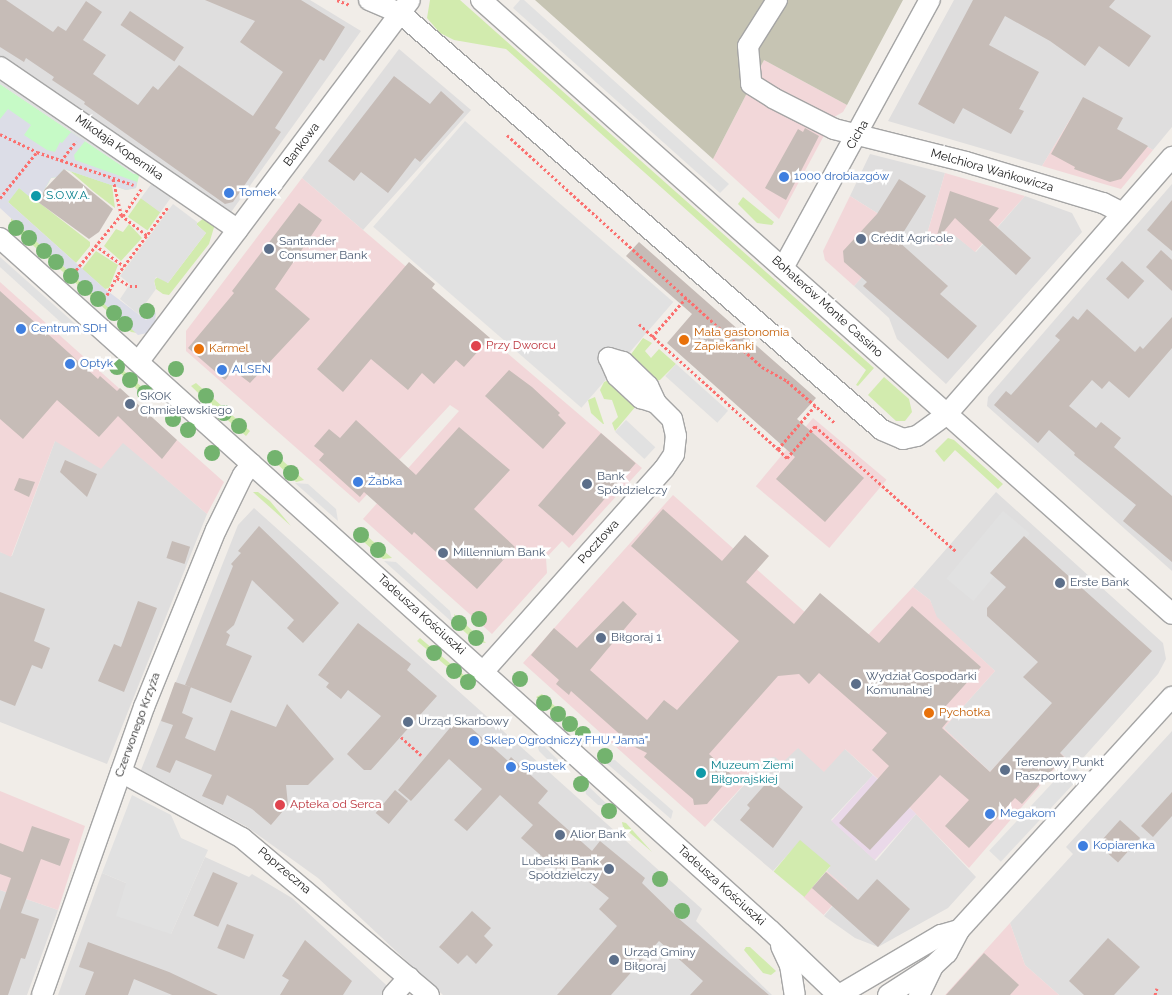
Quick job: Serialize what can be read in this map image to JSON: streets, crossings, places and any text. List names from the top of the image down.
{
  "streets": {
    "street": [
      "Cicha",
      "Bankowa",
      "Mikołaja Kopernika",
      "Melchiora Wańkowicza",
      "Bohaterów Monte Cassino",
      "Pocztowa",
      "Tadeusza Kościuszki",
      "Czerwonego Krzyża",
      "Poprzeczna"
    ]
  },
  "crossings": [
    ["Cicha", "Melchiora Wańkowicza"],
    ["Cicha", "Bohaterów Monte Cassino"],
    ["Bankowa", "Mikołaja Kopernika"],
    ["Bankowa", "Tadeusza Kościuszki"],
    ["Pocztowa", "Tadeusza Kościuszki"],
    ["Tadeusza Kościuszki", "Czerwonego Krzyża"],
    ["Czerwonego Krzyża", "Poprzeczna"]
  ],
  "places": [
    "1000 drobiazgów",
    "Tomek",
    "S.O.W.A.",
    "Crédit Agricole",
    "Santander Consumer Bank",
    "Centrum SDH",
    "Mała gastonomia Zapiekanki",
    "Przy Dworcu",
    "Karmel",
    "Optyk",
    "ALSEN",
    "SKOK Chmielewskiego",
    "Żabka",
    "Bank Spółdzielczy",
    "Millennium Bank",
    "Erste Bank",
    "Biłgoraj 1",
    "Wydział Gospodarki Komunalnej",
    "Pychotka",
    "Urząd Skarbowy",
    "Sklep Ogrodniczy FHU \"Jama\"",
    "Spustek",
    "Terenowy Punkt Paszportowy",
    "Muzeum Ziemi Biłgorajskiej",
    "Apteka od Serca",
    "Megakom",
    "Alior Bank",
    "Kopiarenka",
    "Lubelski Bank Spółdzielczy",
    "Urząd Gminy Biłgoraj"
  ]
}
